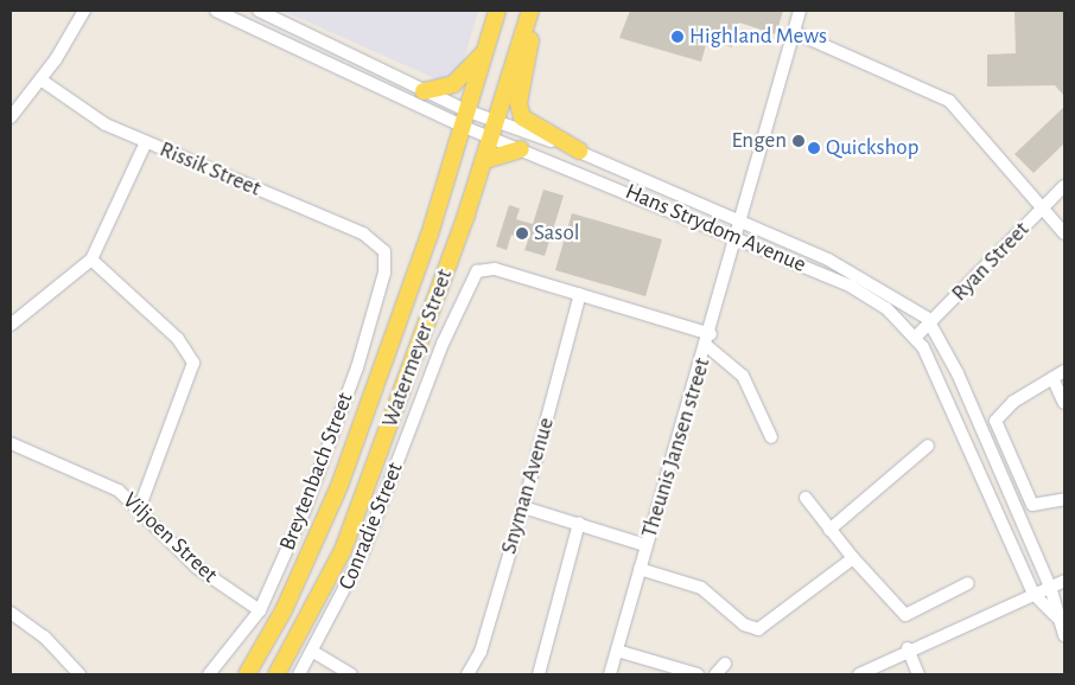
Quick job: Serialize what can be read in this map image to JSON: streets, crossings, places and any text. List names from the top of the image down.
{
  "streets": {
    "main road": ["Watermeyer Street"],
    "street": [
      "Rissik Street",
      "Hans Strydom Avenue",
      "Ryan Street",
      "Theunis Jansen street",
      "Breytenbach Street",
      "Snyman Avenue",
      "Conradie Street",
      "Viljoen Street"
    ]
  },
  "crossings": [
    ["Rissik Street", "Breytenbach Street"],
    ["Hans Strydom Avenue", "Ryan Street"],
    ["Hans Strydom Avenue", "Watermeyer Street"],
    ["Hans Strydom Avenue", "Theunis Jansen street"],
    ["Theunis Jansen street", "Conradie Street"],
    ["Breytenbach Street", "Viljoen Street"],
    ["Snyman Avenue", "Conradie Street"]
  ],
  "places": [
    "Highland Mews",
    "Engen",
    "Quickshop",
    "Sasol"
  ]
}
